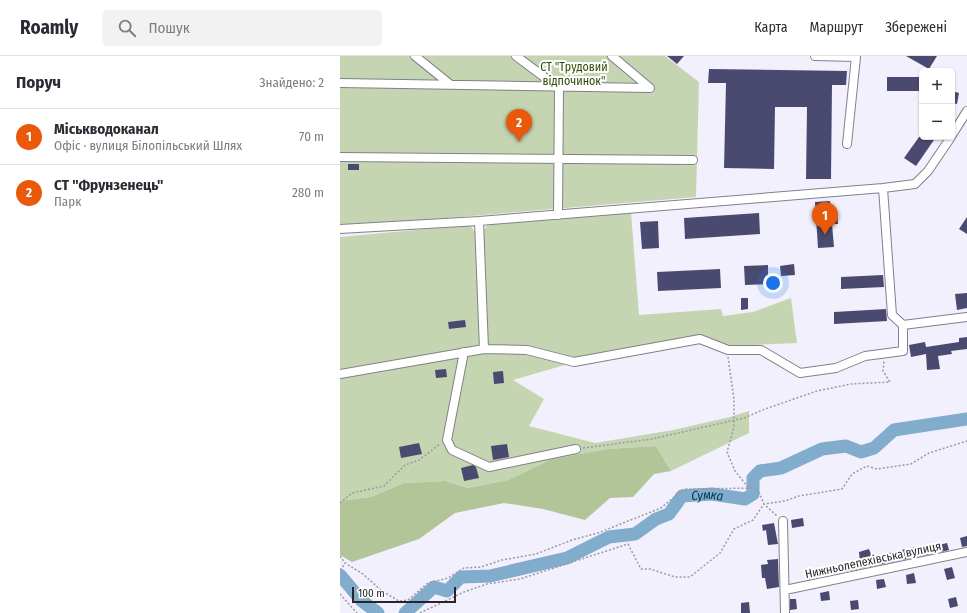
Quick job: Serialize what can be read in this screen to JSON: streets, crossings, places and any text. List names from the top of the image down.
{
  "streets": {
    "street": ["Нижньолепехівська вулиця"]
  },
  "water": ["Сумка"],
  "parks": ["СТ \"Трудовий відпочинок\""],
  "scale_bar": "100 m",
  "page": {
    "header": "Roamly",
    "search": "Пошук",
    "nav": ["Карта", "Маршрут", "Збережені"],
    "heading": ["Поруч", "Знайдено: 2"],
    "map_buttons": ["+", "−"],
    "list": [
      {
        "mark": "1",
        "name": "Міськводоканал",
        "note": "Офіс · вулиця Білопільський Шлях",
        "value": "70 m"
      },
      {
        "mark": "2",
        "name": "СТ \"Фрунзенець\"",
        "note": "Парк",
        "value": "280 m"
      }
    ],
    "pins": ["2", "1"],
    "scale": "100 m"
  }
}
